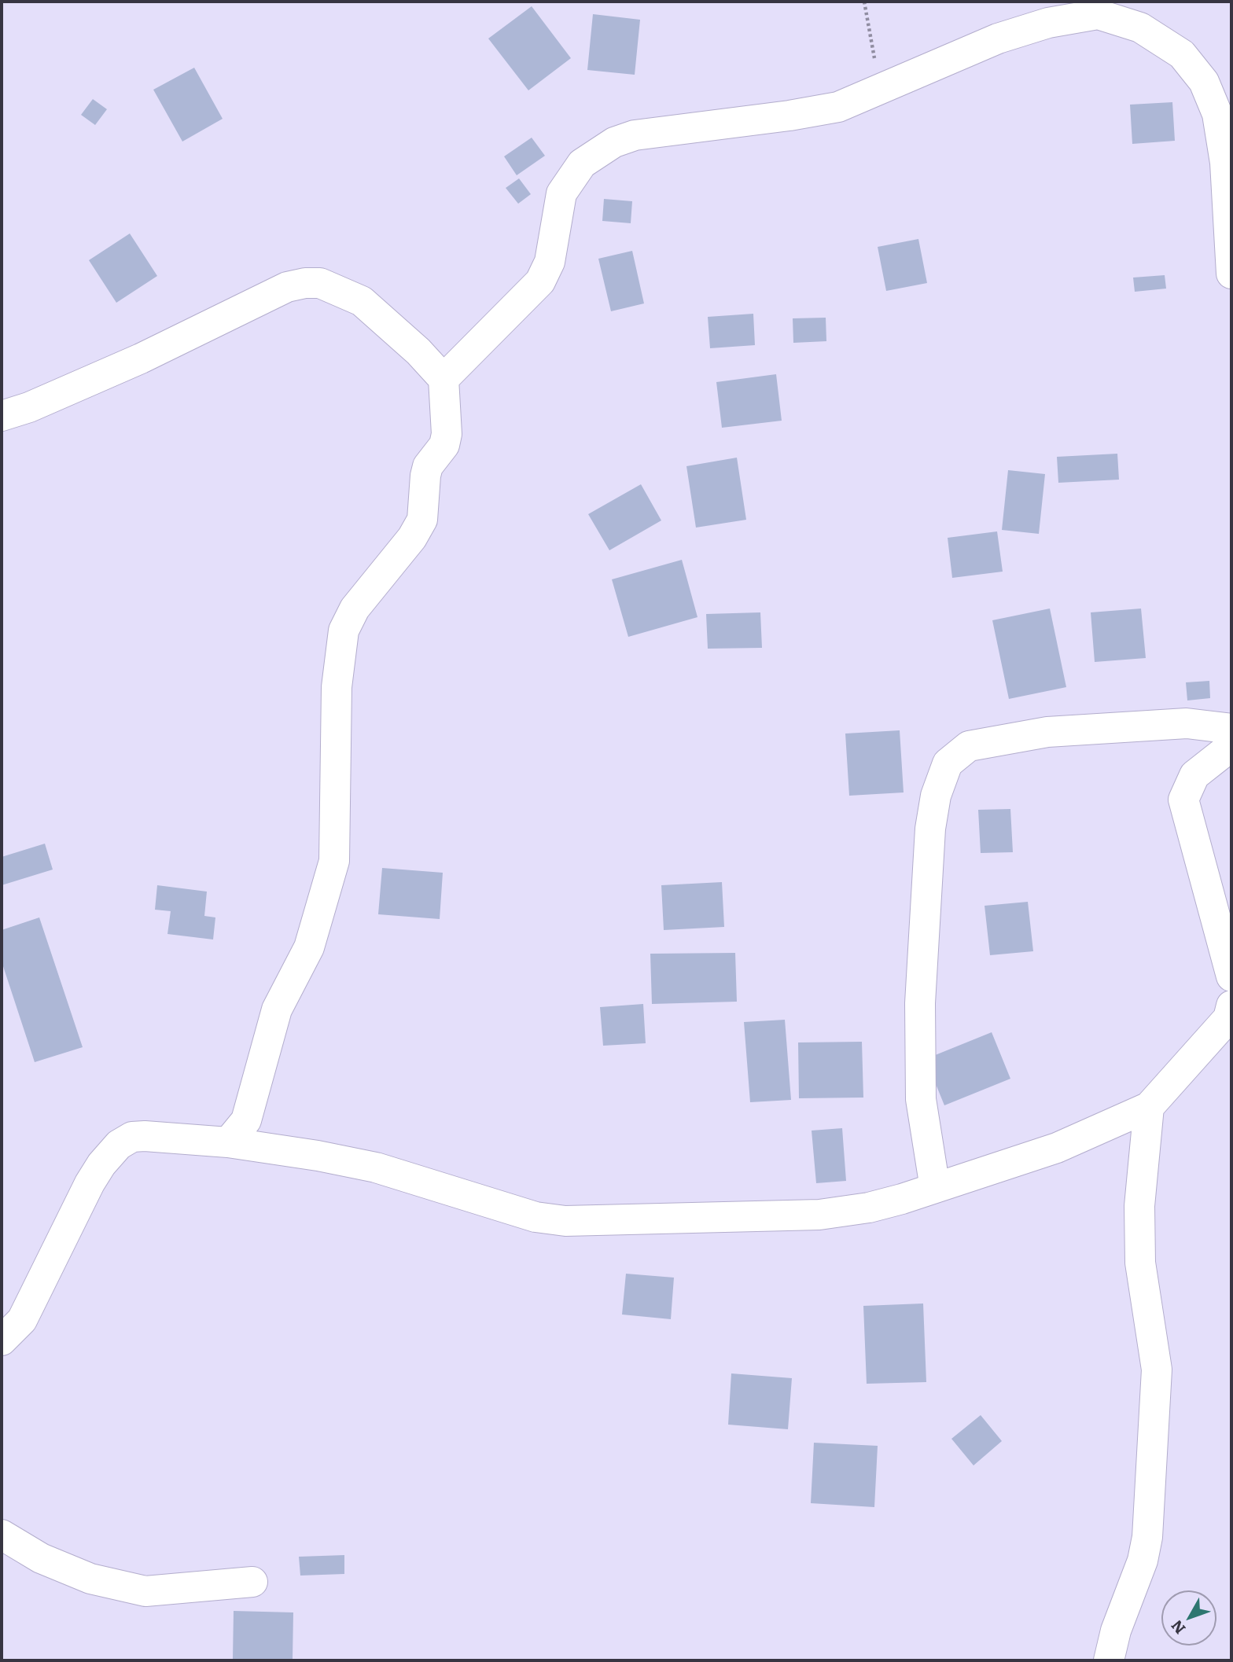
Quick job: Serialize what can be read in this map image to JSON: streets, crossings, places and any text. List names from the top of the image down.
{
  "north": "bottom left"
}
